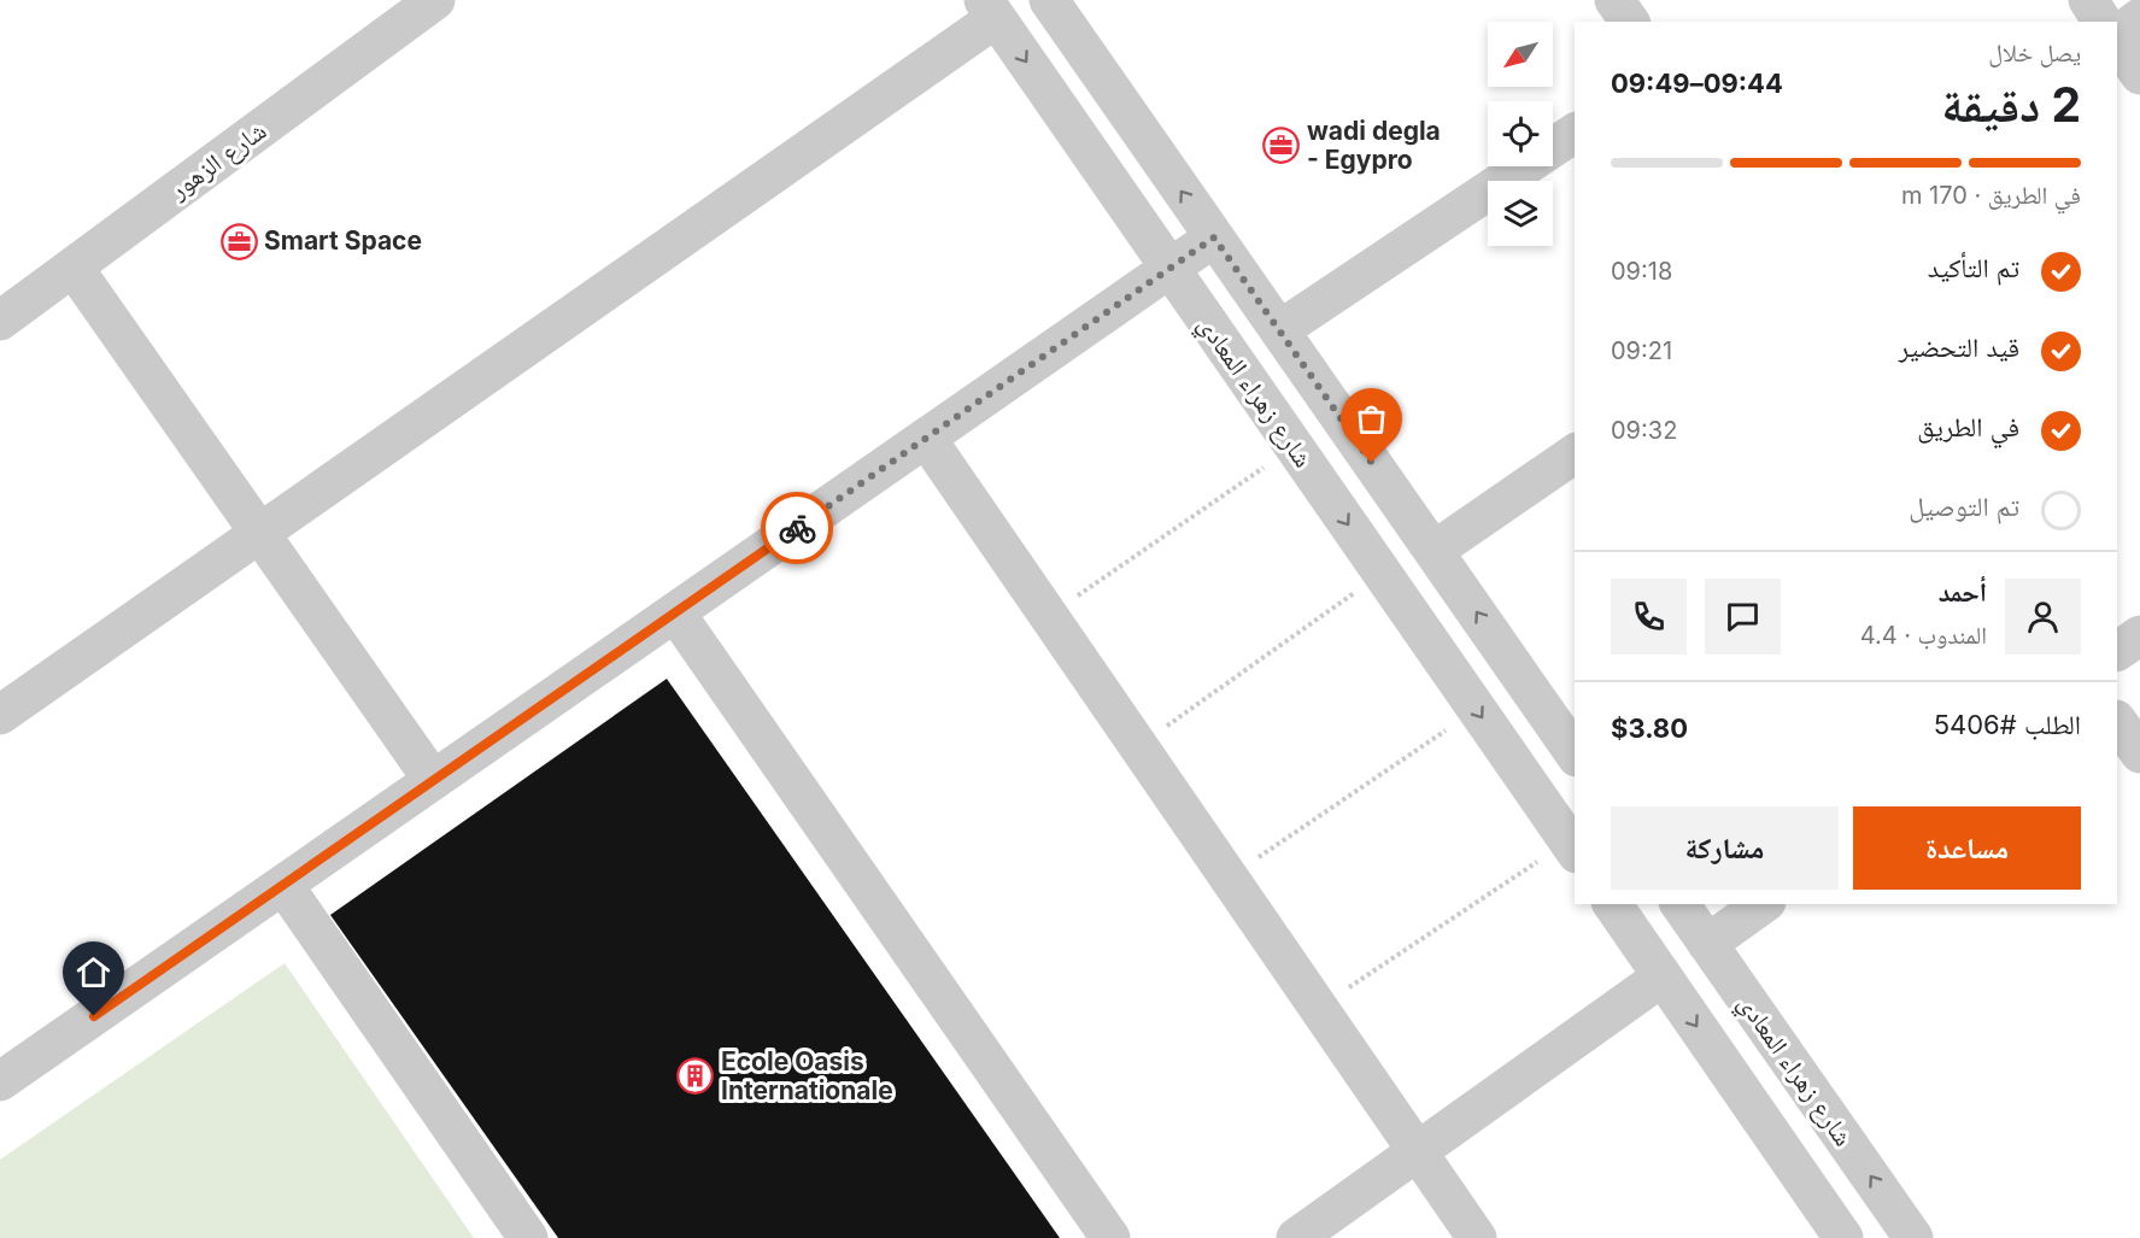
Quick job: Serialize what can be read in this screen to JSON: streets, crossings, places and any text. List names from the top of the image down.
{
  "streets": {
    "street": ["شارع الزهور", "شارع زهراء المعادي"]
  },
  "places": {
    "office": ["wadi degla - Egypro", "Smart Space"],
    "building": ["Ecole Oasis Internationale"]
  },
  "north": "bottom left",
  "page": {
    "heading": ["2 دقيقة", "يصل خلال", "09:44–09:49"],
    "panel": [
      "أحمد",
      "المندوب · 4.4",
      "الطلب #5406",
      "$3.80"
    ],
    "bar": "في الطريق · 170 m",
    "list": [
      ["تم التأكيد", "09:18"],
      ["قيد التحضير", "09:21"],
      ["في الطريق", "09:32"],
      "تم التوصيل"
    ],
    "buttons": ["مساعدة", "مشاركة"]
  }
}
